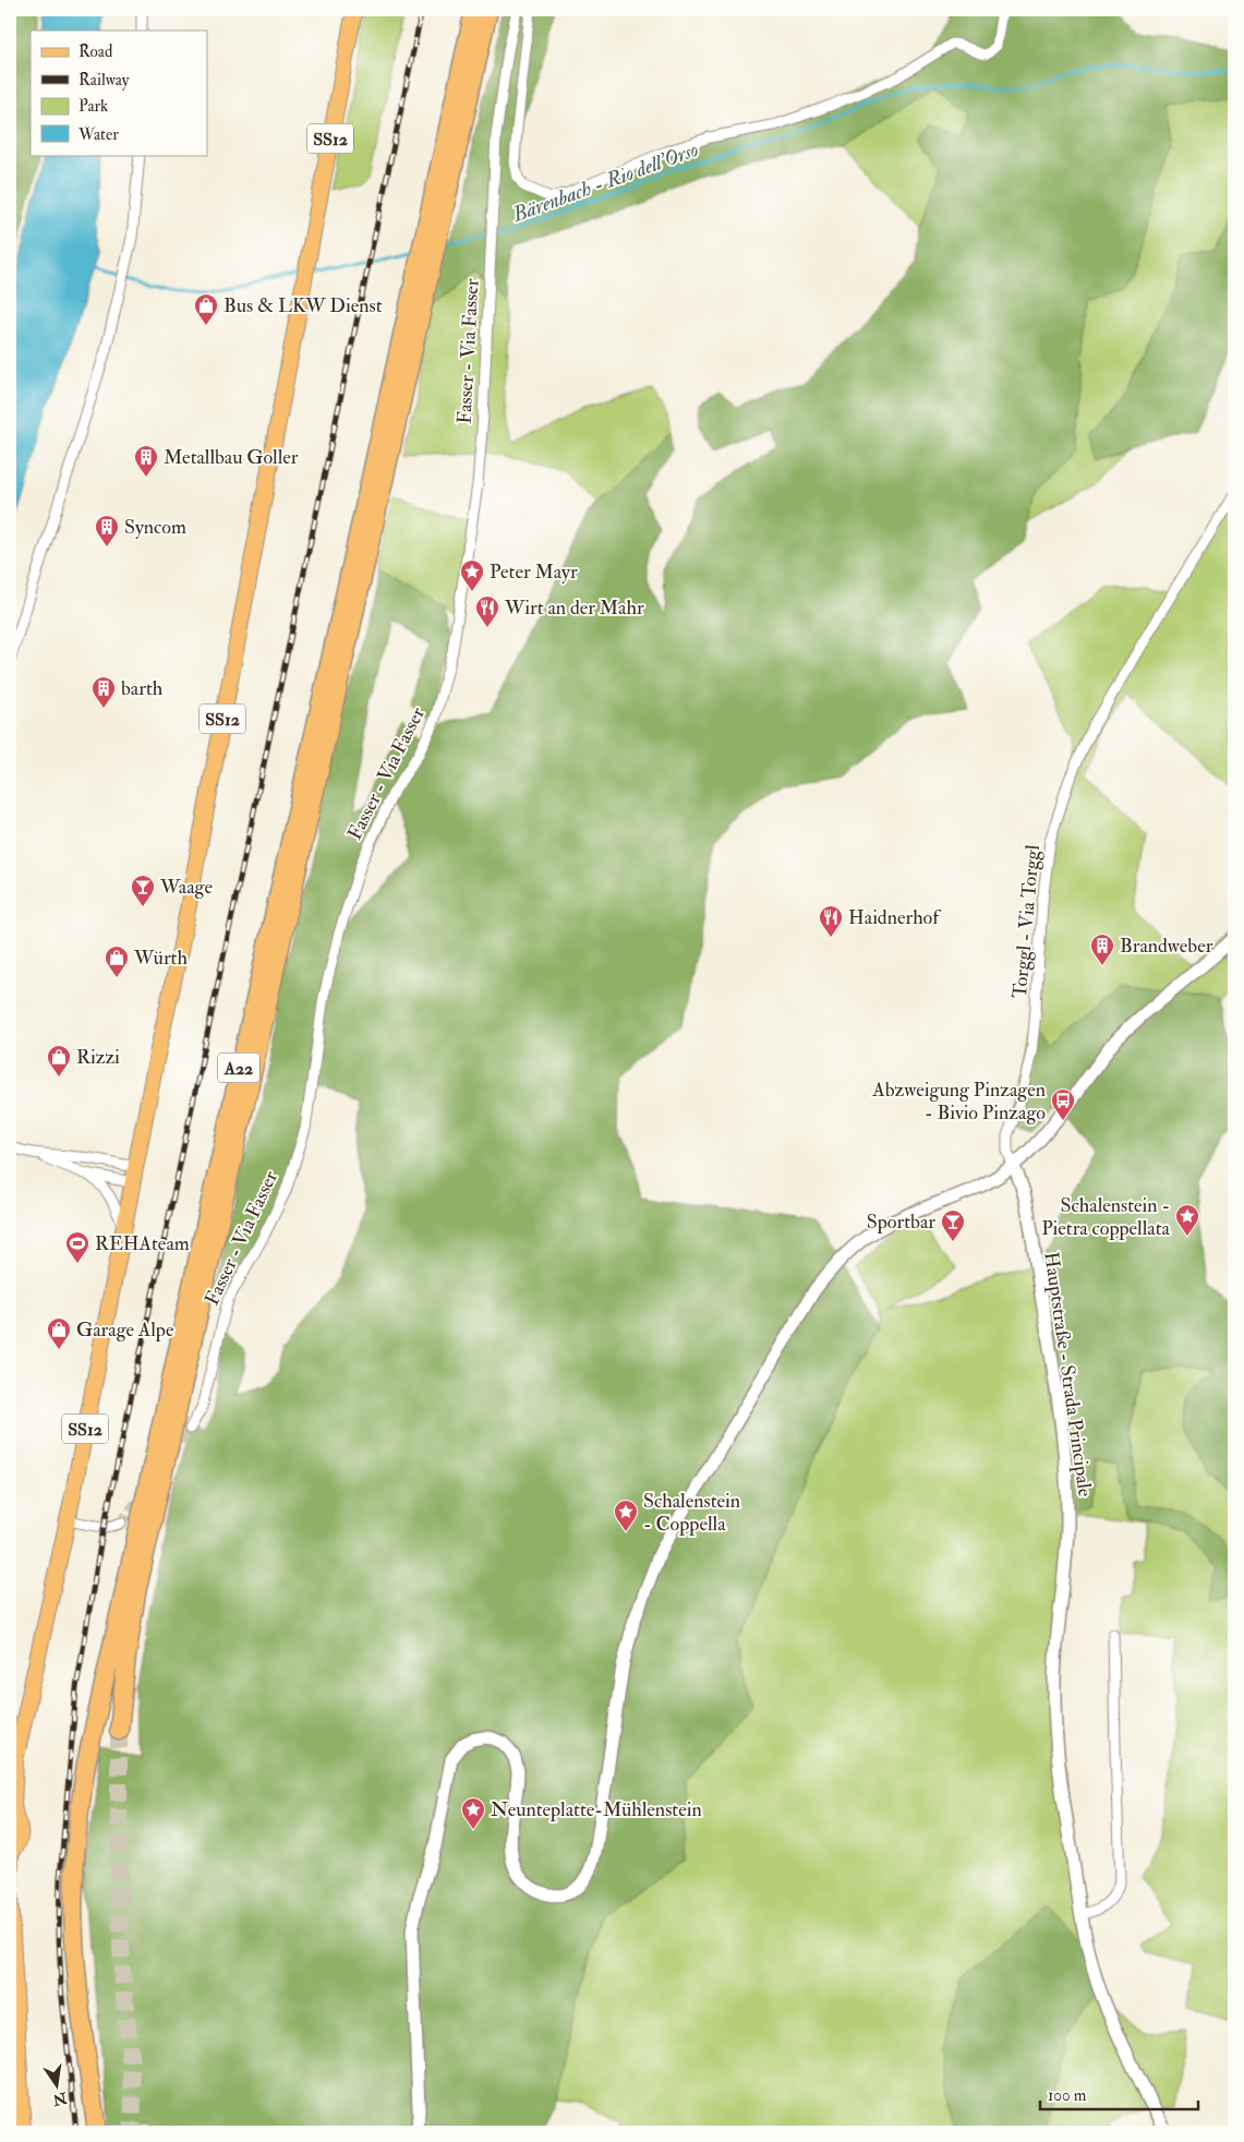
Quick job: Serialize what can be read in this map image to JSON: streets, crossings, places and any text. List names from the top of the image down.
{
  "streets": {
    "highway": ["A22"],
    "main road": ["SS12"],
    "street": ["Fasser - Via Fasser", "Torggl - Via Torggl", "Hauptstraße - Strada Principale"]
  },
  "crossings": [
    ["Torggl - Via Torggl", "Hauptstraße - Strada Principale"]
  ],
  "water": ["Bärenbach - Rio dell’Orso"],
  "places": {
    "shop": [
      "Bus & LKW Dienst",
      "Würth",
      "Rizzi",
      "Garage Alpe"
    ],
    "building": [
      "Metallbau Goller",
      "Syncom",
      "barth",
      "Brandweber"
    ],
    "place": [
      "Peter Mayr",
      "Schalenstein - Pietra coppellata",
      "Schalenstein - Coppella",
      "Neunteplatte-Mühlenstein"
    ],
    "restaurant": ["Wirt an der Mahr", "Haidnerhof"],
    "bar": ["Waage", "Sportbar"],
    "bus stop": ["Abzweigung Pinzagen - Bivio Pinzago"],
    "sports": ["REHAteam"]
  },
  "legend": [
    "Road",
    "Railway",
    "Park",
    "Water"
  ],
  "scale_bar": "100 m",
  "north": "bottom"
}
